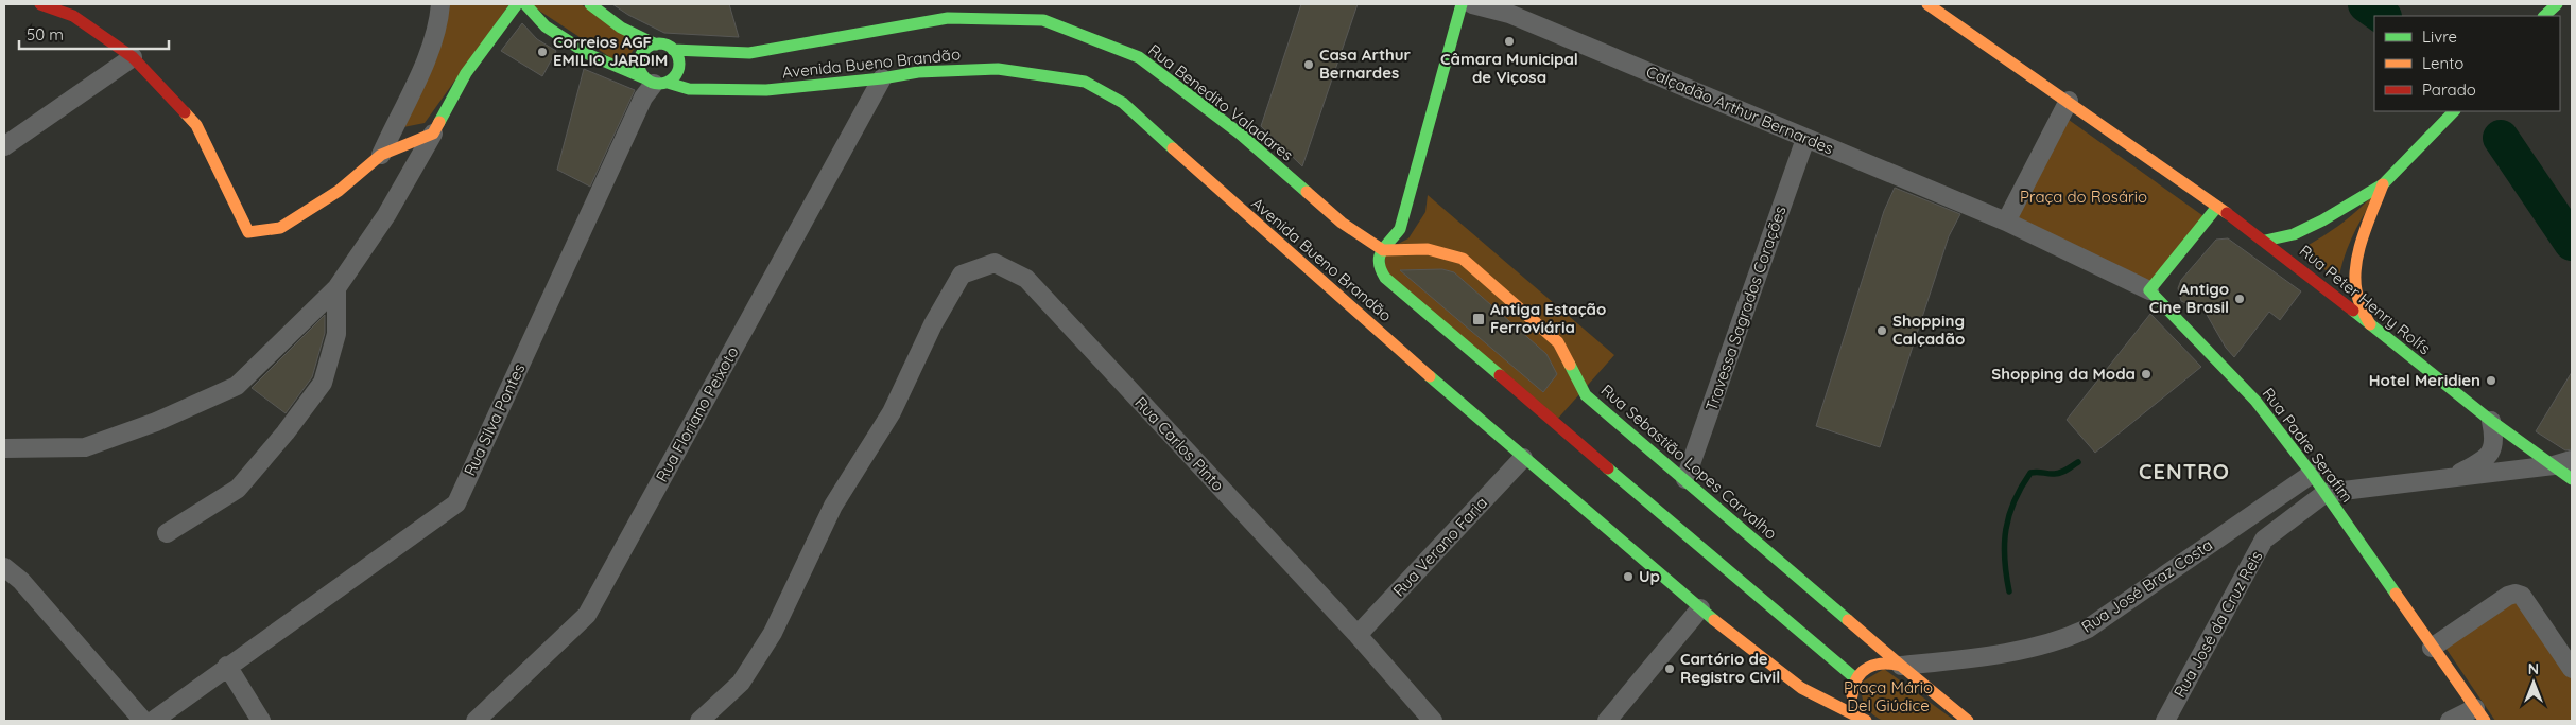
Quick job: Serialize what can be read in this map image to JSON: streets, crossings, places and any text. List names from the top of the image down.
{
  "streets": {
    "street": [
      "Avenida Bueno Brandão",
      "Rua Benedito Valadares",
      "Calçadão Arthur Bernardes",
      "Rua Peter Henry Rolfs",
      "Travessa Sagrados Corações",
      "Rua Floriano Peixoto",
      "Rua Silva Pontes",
      "Rua Carlos Pinto",
      "Rua Padre Serafim",
      "Rua Sebastião Lopes Carvalho",
      "Rua Verano Faria",
      "Rua José Braz Costa",
      "Rua José da Cruz Reis"
    ]
  },
  "crossings": [
    ["Avenida Bueno Brandão", "Rua Benedito Valadares"],
    ["Avenida Bueno Brandão", "Rua Floriano Peixoto"],
    ["Avenida Bueno Brandão", "Rua Silva Pontes"],
    ["Avenida Bueno Brandão", "Rua Verano Faria"],
    ["Rua Benedito Valadares", "Rua Silva Pontes"],
    ["Rua Benedito Valadares", "Rua Sebastião Lopes Carvalho"],
    ["Calçadão Arthur Bernardes", "Travessa Sagrados Corações"],
    ["Calçadão Arthur Bernardes", "Rua Padre Serafim"],
    ["Travessa Sagrados Corações", "Rua Sebastião Lopes Carvalho"],
    ["Rua Carlos Pinto", "Rua Verano Faria"],
    ["Rua Padre Serafim", "Rua José Braz Costa"],
    ["Rua Padre Serafim", "Rua José da Cruz Reis"],
    ["Rua Sebastião Lopes Carvalho", "Rua José Braz Costa"]
  ],
  "districts": ["CENTRO"],
  "parks": ["Praça do Rosário", "Praça Mário Del Giúdice"],
  "places": {
    "other": [
      "Câmara Municipal de Viçosa",
      "Correios AGF EMILIO JARDIM",
      "Casa Arthur Bernardes",
      "Antigo Cine Brasil",
      "Shopping Calçadão",
      "Shopping da Moda",
      "Hotel Meridien",
      "Up",
      "Cartório de Registro Civil"
    ],
    "transit": ["Antiga Estação Ferroviária"]
  },
  "legend": ["Livre", "Lento", "Parado"],
  "scale_bar": "50 m",
  "north": "top"
}
